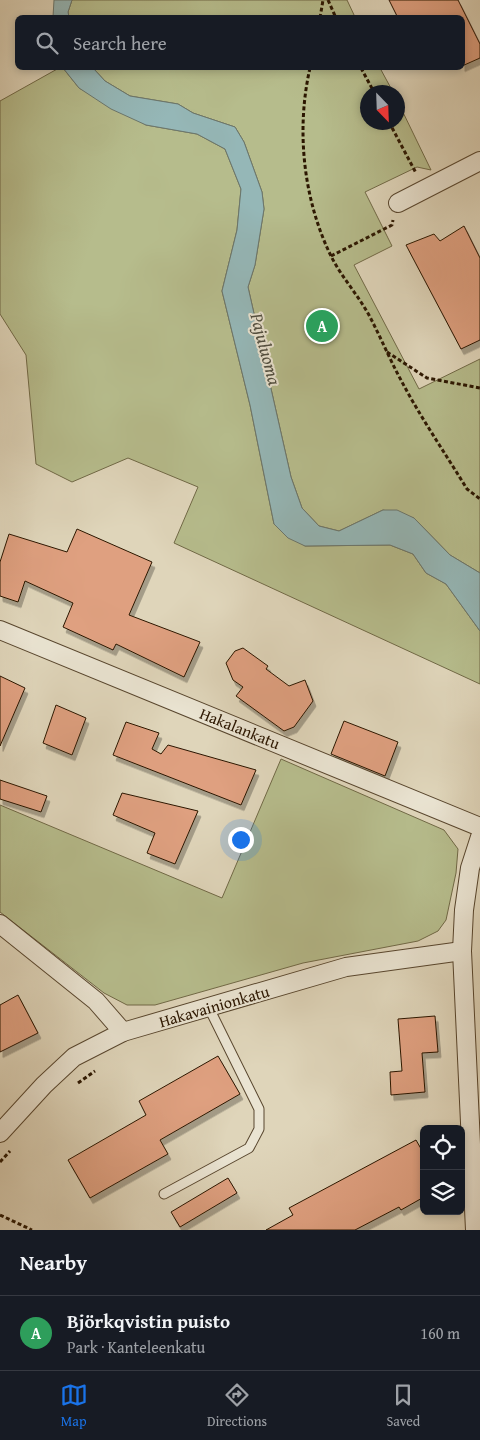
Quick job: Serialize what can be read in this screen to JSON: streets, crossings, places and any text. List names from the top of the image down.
{
  "streets": {
    "street": ["Hakalankatu", "Hakavainionkatu"]
  },
  "water": ["Pajuluoma"],
  "north": "bottom right",
  "page": {
    "search": "Search here",
    "pins": "A",
    "heading": "Nearby",
    "list": [
      {
        "mark": "A",
        "name": "Björkqvistin puisto",
        "note": "Park · Kanteleenkatu",
        "value": "160 m"
      }
    ],
    "nav": ["Map", "Directions", "Saved"]
  }
}
